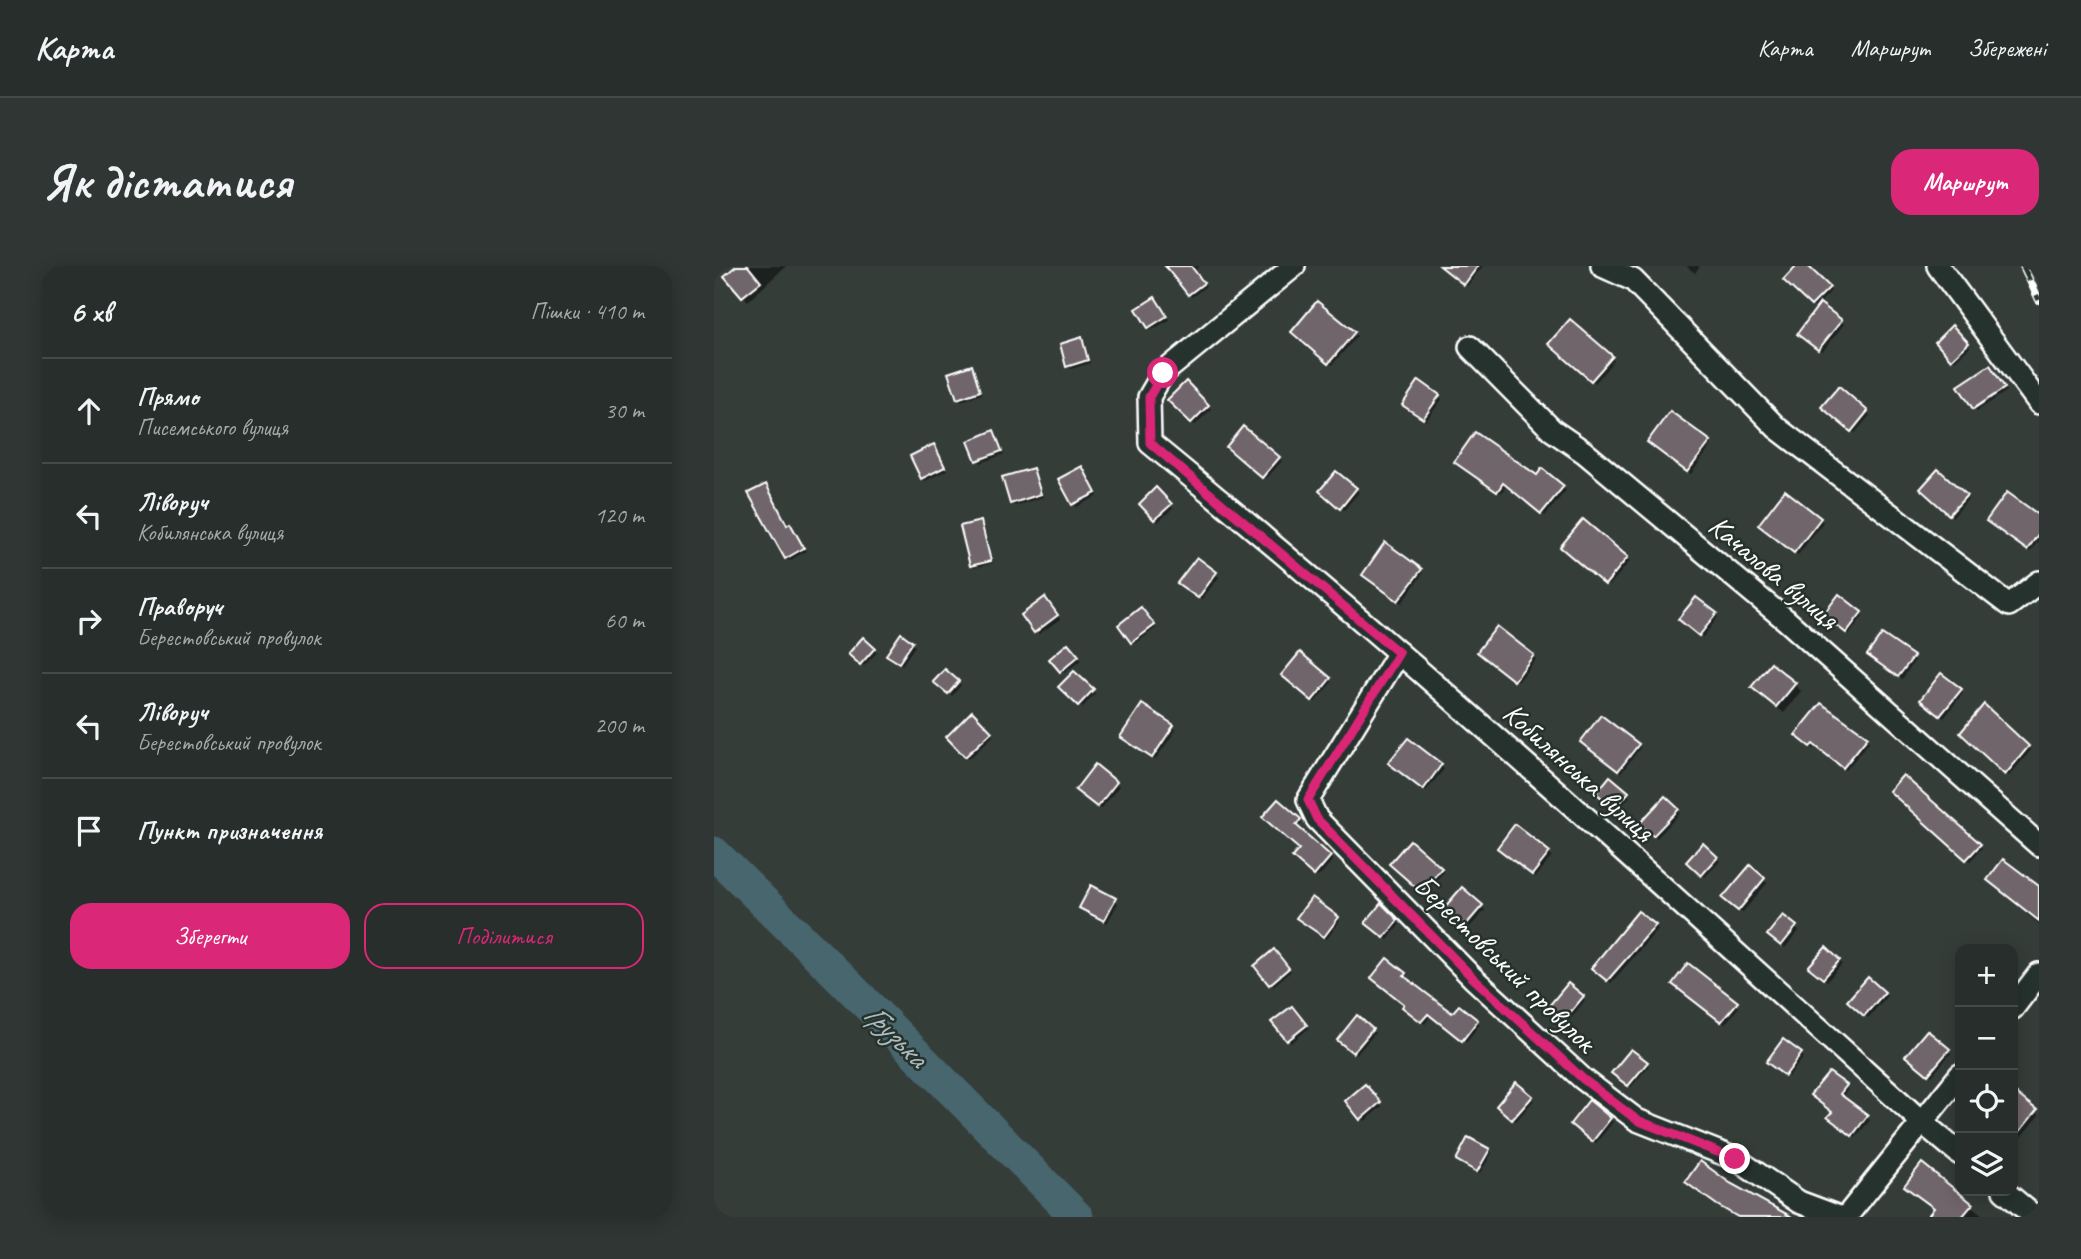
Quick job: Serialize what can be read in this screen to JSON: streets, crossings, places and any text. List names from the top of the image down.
{
  "streets": {
    "street": ["Качалова вулиця", "Кобилянська вулиця", "Берестовський провулок"]
  },
  "crossings": [
    ["Кобилянська вулиця", "Берестовський провулок"]
  ],
  "water": ["Грузька"],
  "page": {
    "header": "Карта",
    "nav": ["Карта", "Маршрут", "Збережені"],
    "buttons": [
      "Маршрут",
      ["Зберегти", "Поділитися"]
    ],
    "title": "Як дістатися",
    "heading": ["6 хв", "Пішки · 410 m"],
    "list": [
      ["Прямо", "Писемського вулиця", "30 m"],
      ["Ліворуч", "Кобилянська вулиця", "120 m"],
      ["Праворуч", "Берестовський провулок", "60 m"],
      ["Ліворуч", "Берестовський провулок", "200 m"],
      "Пункт призначення"
    ],
    "map_buttons": ["+", "−"]
  }
}
